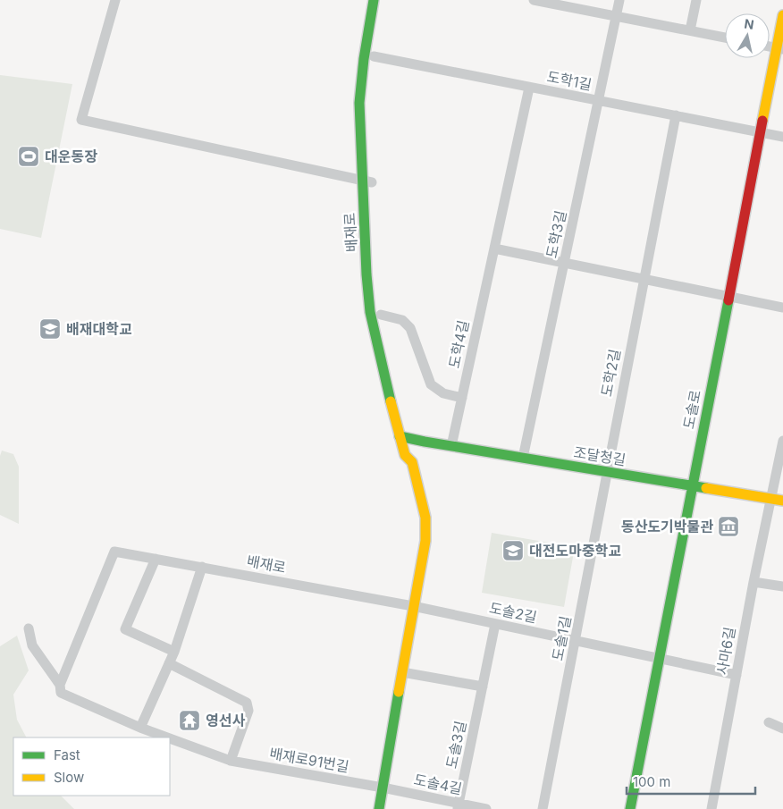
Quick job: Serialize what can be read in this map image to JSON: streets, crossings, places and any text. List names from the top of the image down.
{
  "streets": {
    "street": [
      "도학1길",
      "배재로",
      "도학3길",
      "도학4길",
      "도학2길",
      "도솔로",
      "조달청길",
      "도솔2길",
      "도솔1길",
      "사마6길",
      "도솔3길",
      "배재로91번길",
      "도솔4길"
    ]
  },
  "crossings": [
    ["도학1길", "배재로"],
    ["도학1길", "도학3길"],
    ["도학1길", "도학4길"],
    ["도학1길", "도학2길"],
    ["도학1길", "도솔로"],
    ["배재로", "도학4길"],
    ["배재로", "조달청길"],
    ["배재로", "도솔2길"],
    ["배재로", "배재로91번길"],
    ["배재로", "도솔4길"],
    ["도학3길", "조달청길"],
    ["도학4길", "조달청길"],
    ["도학2길", "조달청길"],
    ["도학2길", "도솔1길"],
    ["도솔로", "조달청길"],
    ["도솔로", "도솔2길"],
    ["조달청길", "도솔1길"],
    ["조달청길", "사마6길"],
    ["도솔2길", "도솔1길"],
    ["도솔2길", "사마6길"],
    ["도솔2길", "도솔3길"],
    ["도솔3길", "도솔4길"],
    ["배재로91번길", "도솔4길"]
  ],
  "places": {
    "sports": ["대운동장"],
    "school or university": ["배재대학교", "대전도마중학교"],
    "museum": ["동산도기박물관"],
    "temple": ["영선사"]
  },
  "legend": ["Fast", "Slow"],
  "scale_bar": "100 m",
  "north": "top"
}
